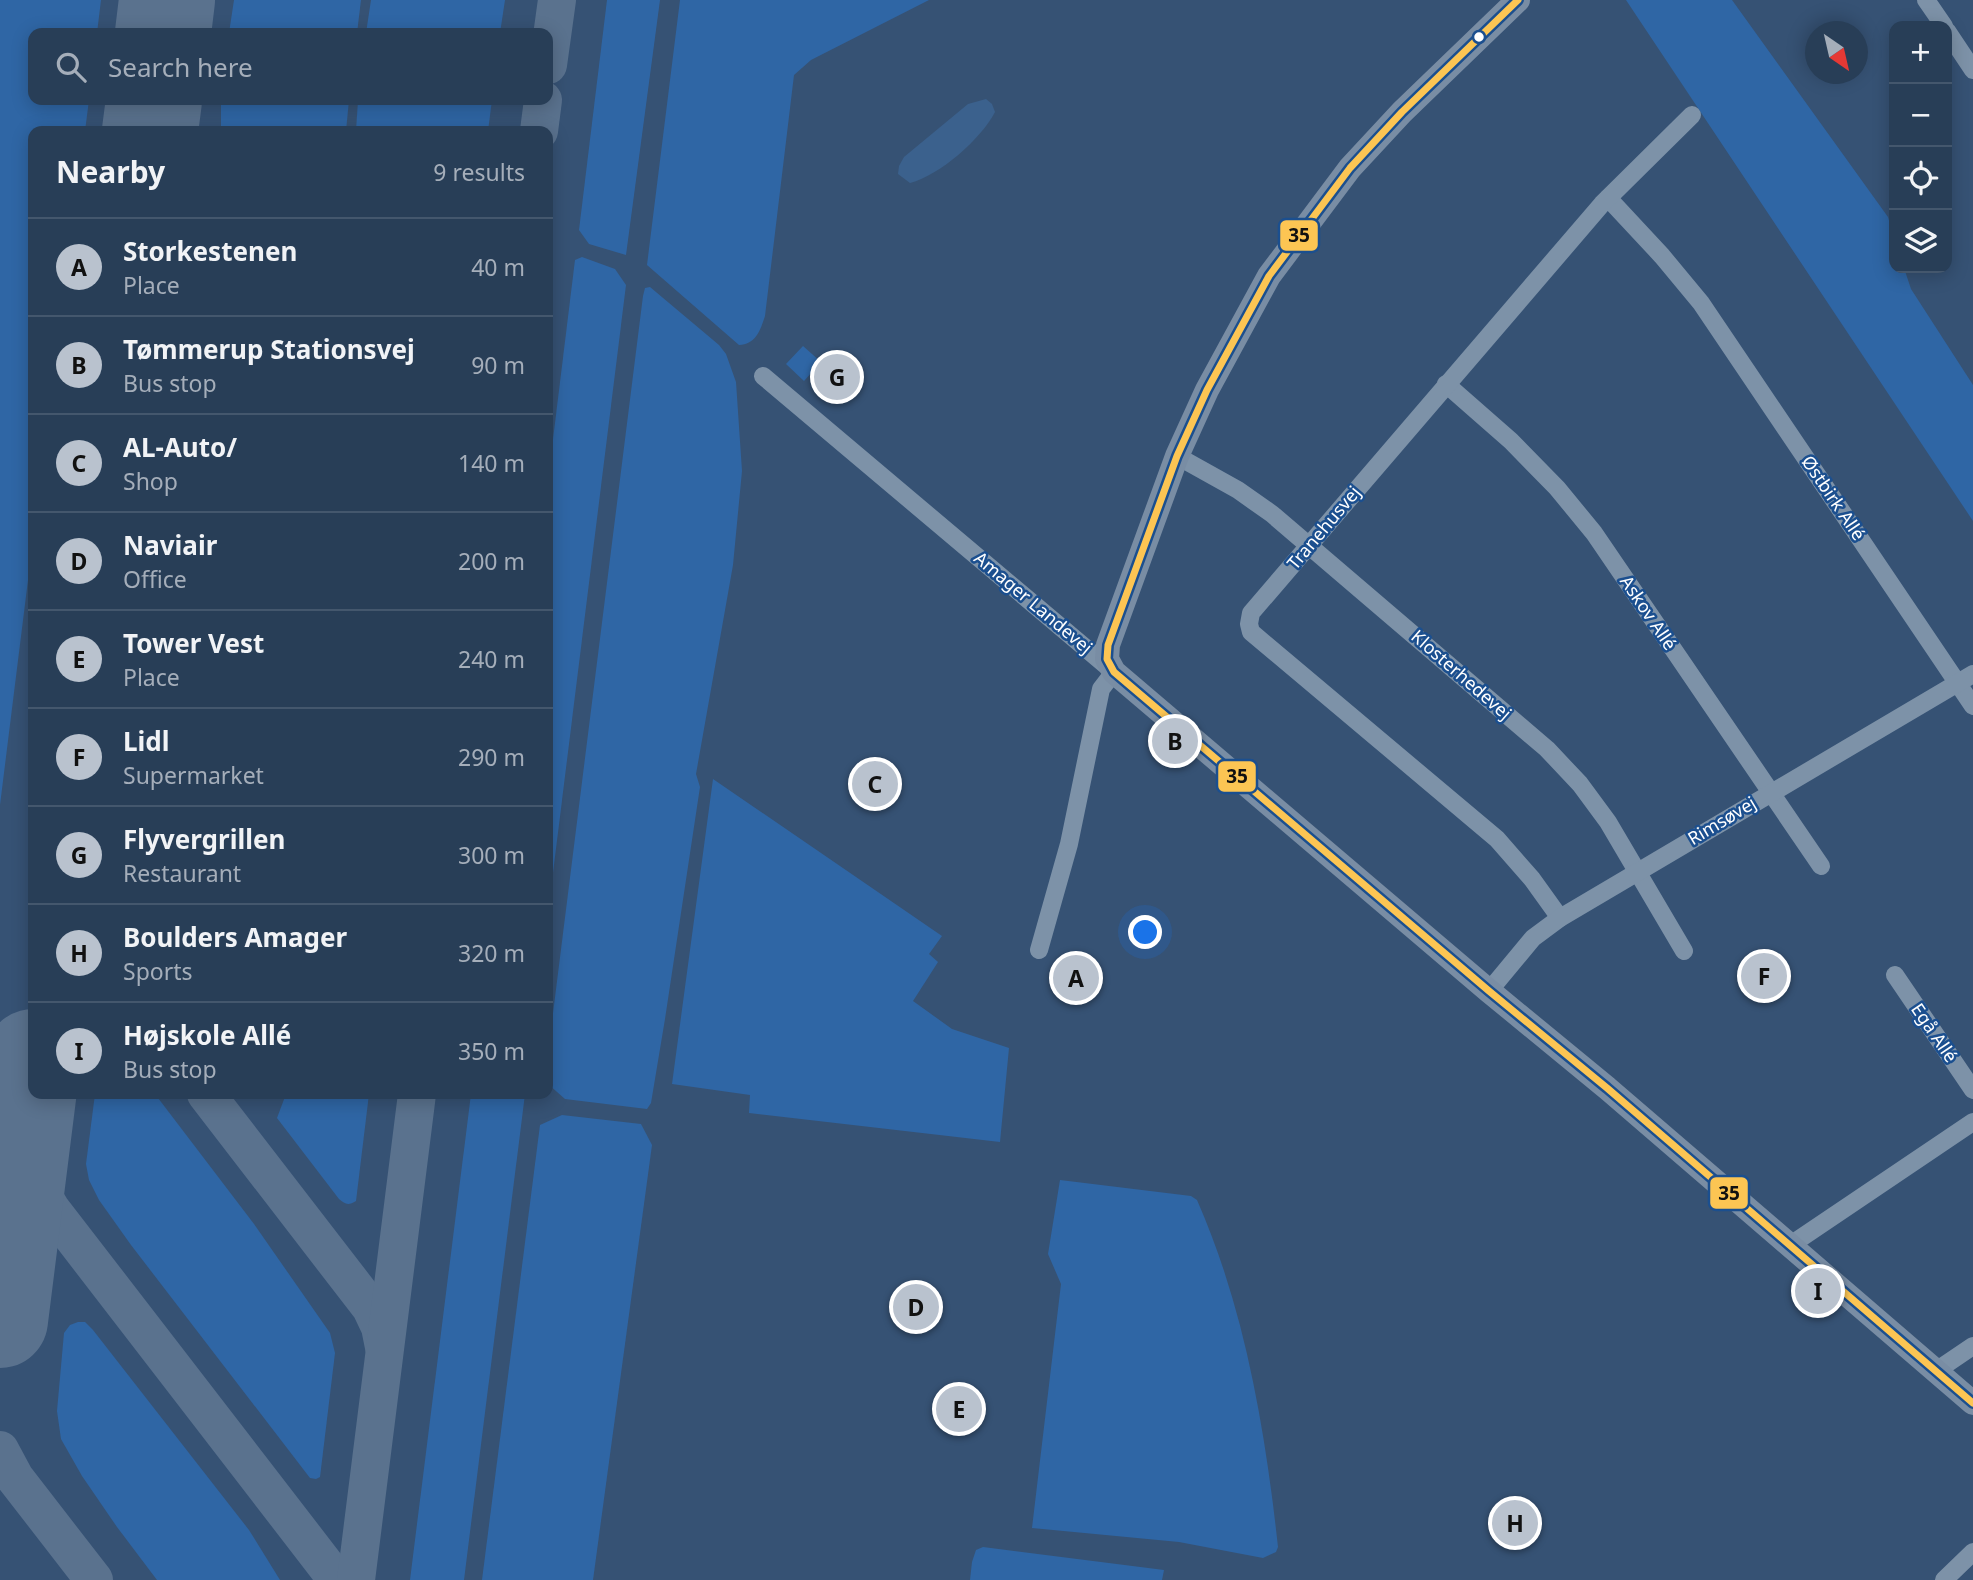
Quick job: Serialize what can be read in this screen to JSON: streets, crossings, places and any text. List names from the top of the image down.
{
  "streets": {
    "street": [
      "Østbirk Allé",
      "Tranehusvej",
      "Amager Landevej",
      "Askov Allé",
      "Klosterhedevej",
      "Rimsøvej",
      "Egå Allé"
    ]
  },
  "crossings": [
    ["Østbirk Allé", "Tranehusvej"],
    ["Østbirk Allé", "Rimsøvej"],
    ["Tranehusvej", "Askov Allé"],
    ["Tranehusvej", "Klosterhedevej"],
    ["Tranehusvej", "Rimsøvej"],
    ["Amager Landevej", "Rimsøvej"],
    ["Askov Allé", "Rimsøvej"],
    ["Klosterhedevej", "Rimsøvej"]
  ],
  "lines": ["transit line 35"],
  "north": "bottom right",
  "page": {
    "map_buttons": ["+", "−"],
    "search": "Search here",
    "heading": ["Nearby", "9 results"],
    "list": [
      {
        "mark": "A",
        "name": "Storkestenen",
        "note": "Place",
        "value": "40 m"
      },
      {
        "mark": "B",
        "name": "Tømmerup Stationsvej",
        "note": "Bus stop",
        "value": "90 m"
      },
      {
        "mark": "C",
        "name": "AL-Auto/",
        "note": "Shop",
        "value": "140 m"
      },
      {
        "mark": "D",
        "name": "Naviair",
        "note": "Office",
        "value": "200 m"
      },
      {
        "mark": "E",
        "name": "Tower Vest",
        "note": "Place",
        "value": "240 m"
      },
      {
        "mark": "F",
        "name": "Lidl",
        "note": "Supermarket",
        "value": "290 m"
      },
      {
        "mark": "G",
        "name": "Flyvergrillen",
        "note": "Restaurant",
        "value": "300 m"
      },
      {
        "mark": "H",
        "name": "Boulders Amager",
        "note": "Sports",
        "value": "320 m"
      },
      {
        "mark": "I",
        "name": "Højskole Allé",
        "note": "Bus stop",
        "value": "350 m"
      }
    ],
    "pins": [
      "G",
      "B",
      "C",
      "F",
      "A",
      "I",
      "D",
      "E",
      "H"
    ]
  }
}
